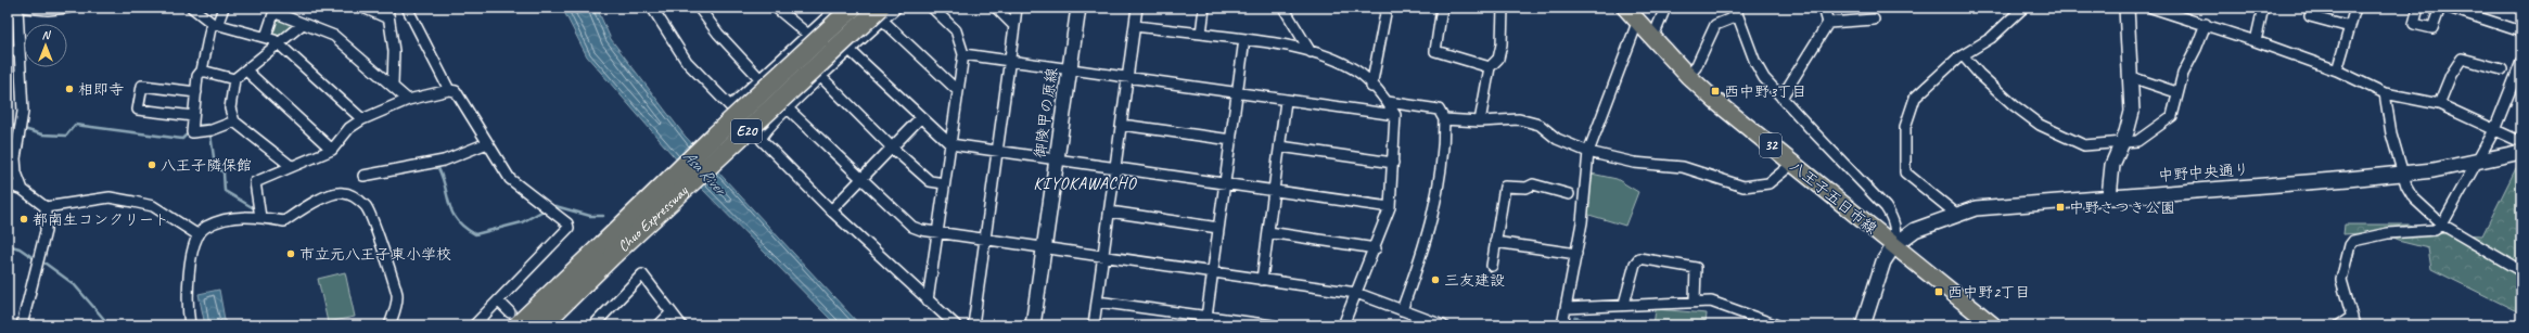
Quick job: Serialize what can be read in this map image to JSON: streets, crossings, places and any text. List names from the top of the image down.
{
  "streets": {
    "highway": ["E20", "Chuo Expressway"],
    "main road": ["32", "八王子五日市線"],
    "street": ["御陵甲の原線", "中野中央通り"]
  },
  "crossings": [
    ["中野中央通り", "八王子五日市線"]
  ],
  "districts": ["KIYOKAWACHO"],
  "water": ["Asa River"],
  "places": {
    "other": [
      "相即寺",
      "八王子隣保館",
      "都南生コンクリート",
      "市立元八王子東小学校",
      "三友建設"
    ],
    "transit": ["西中野3丁目", "中野さつき公園", "西中野2丁目"]
  },
  "north": "top"
}
